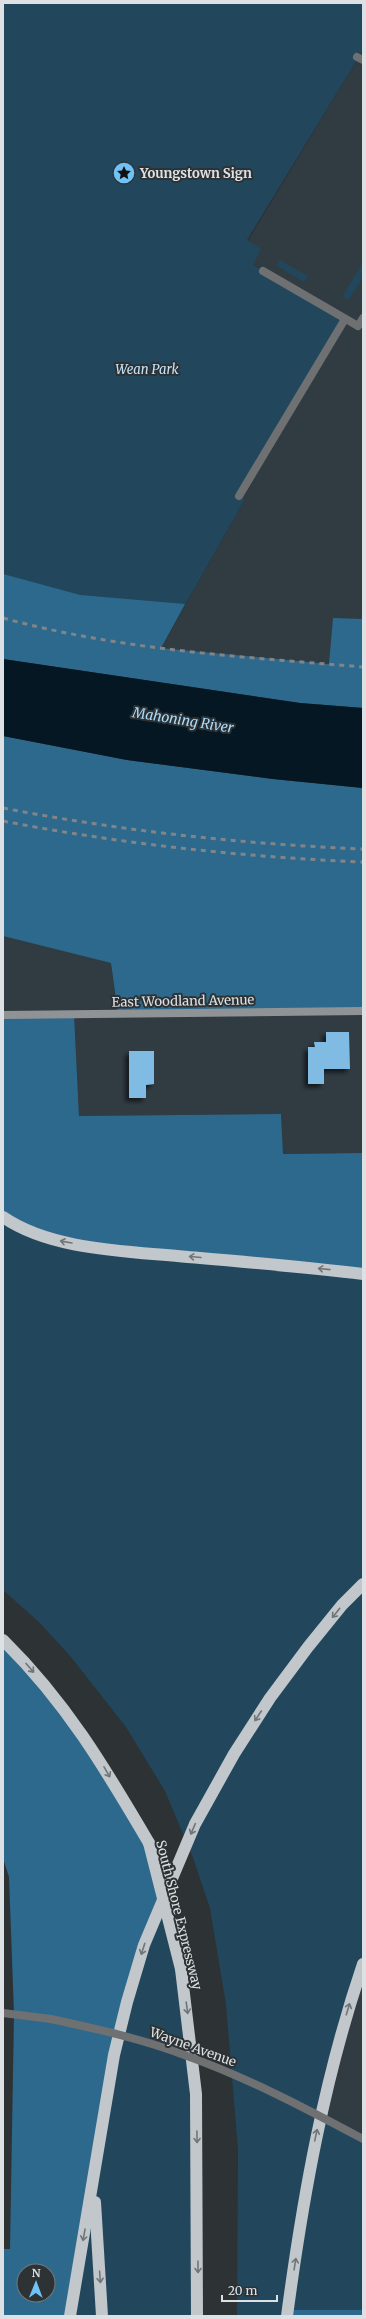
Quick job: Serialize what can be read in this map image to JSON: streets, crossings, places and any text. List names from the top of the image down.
{
  "streets": {
    "highway": ["South Shore Expressway"],
    "main road": ["East Woodland Avenue"],
    "street": ["Wayne Avenue"]
  },
  "one_way": ["South Shore Expressway"],
  "water": ["Mahoning River"],
  "parks": ["Wean Park"],
  "places": {
    "place": ["Youngstown Sign"]
  },
  "scale_bar": "20 m",
  "north": "top"
}
